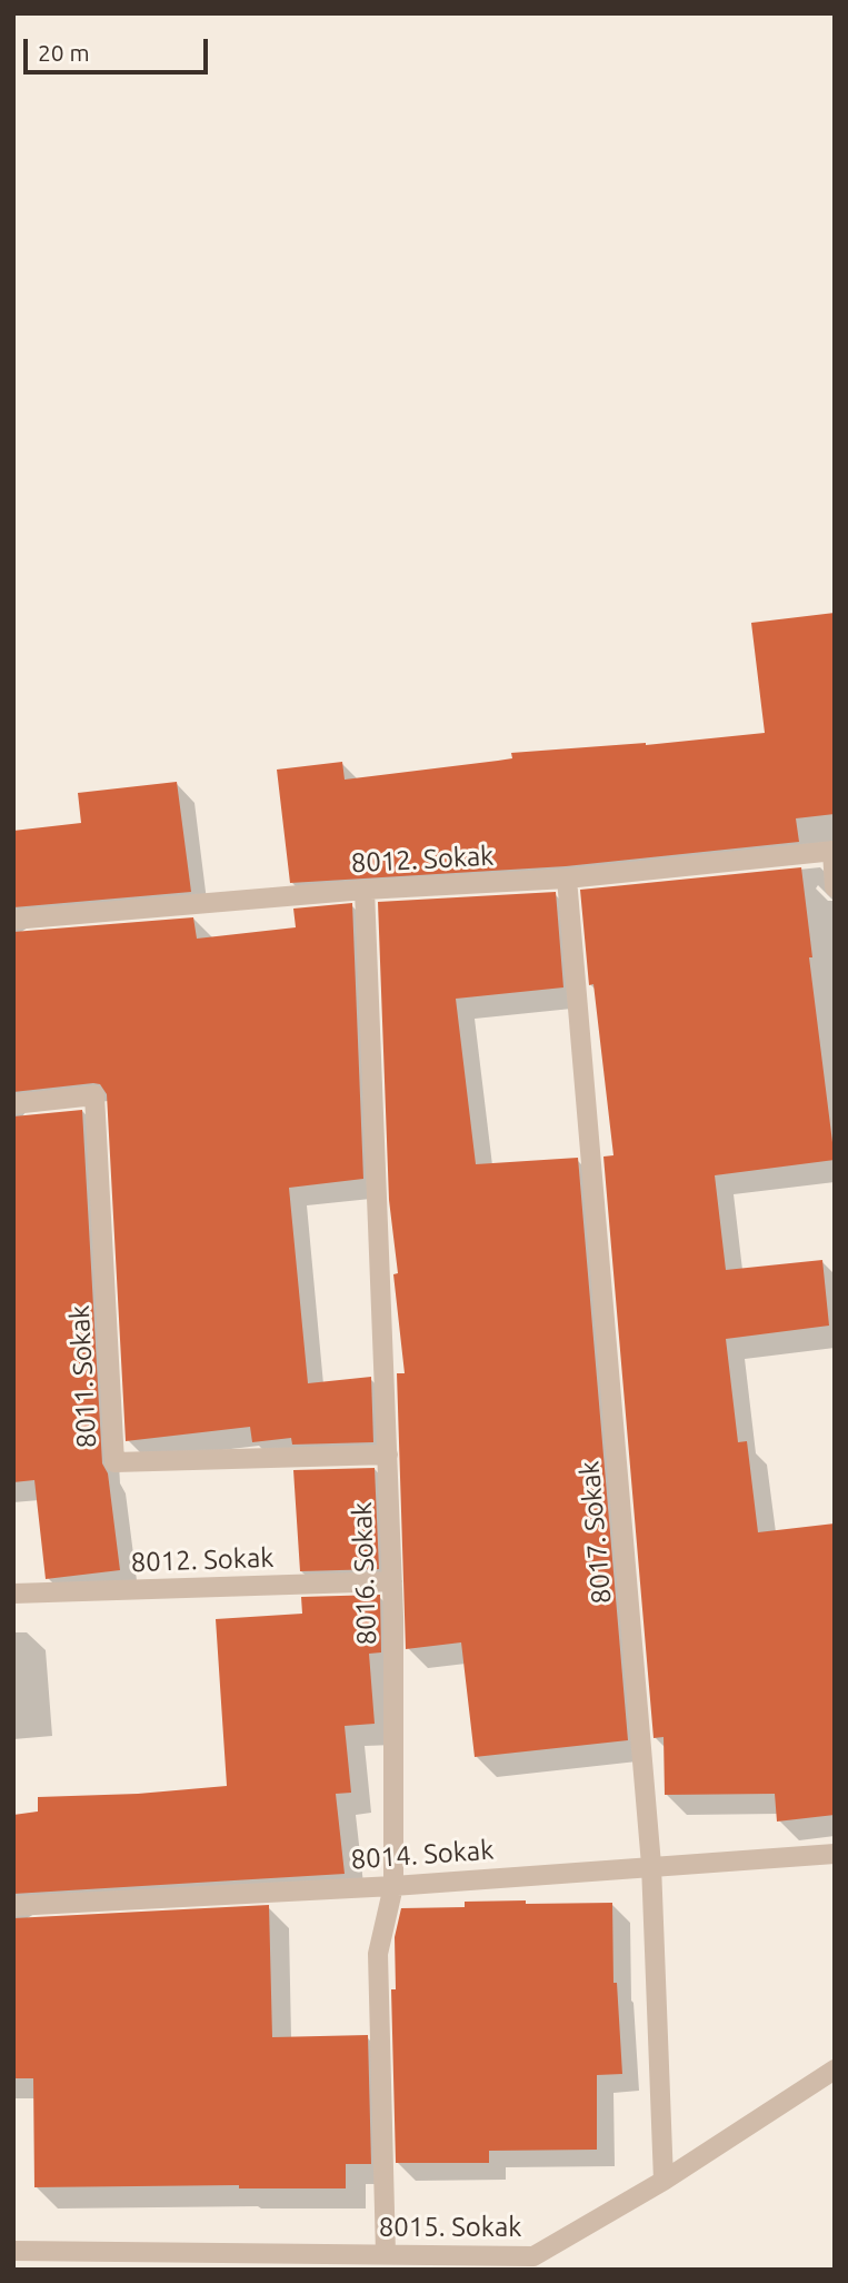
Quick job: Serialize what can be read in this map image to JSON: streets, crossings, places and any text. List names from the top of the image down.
{
  "streets": {
    "street": [
      "8012. Sokak",
      "8011. Sokak",
      "8017. Sokak",
      "8016. Sokak",
      "8014. Sokak",
      "8015. Sokak"
    ]
  },
  "crossings": [
    ["8012. Sokak", "8017. Sokak"],
    ["8012. Sokak", "8016. Sokak"],
    ["8011. Sokak", "8016. Sokak"],
    ["8017. Sokak", "8014. Sokak"],
    ["8017. Sokak", "8015. Sokak"],
    ["8016. Sokak", "8014. Sokak"],
    ["8016. Sokak", "8015. Sokak"]
  ],
  "scale_bar": "20 m"
}
